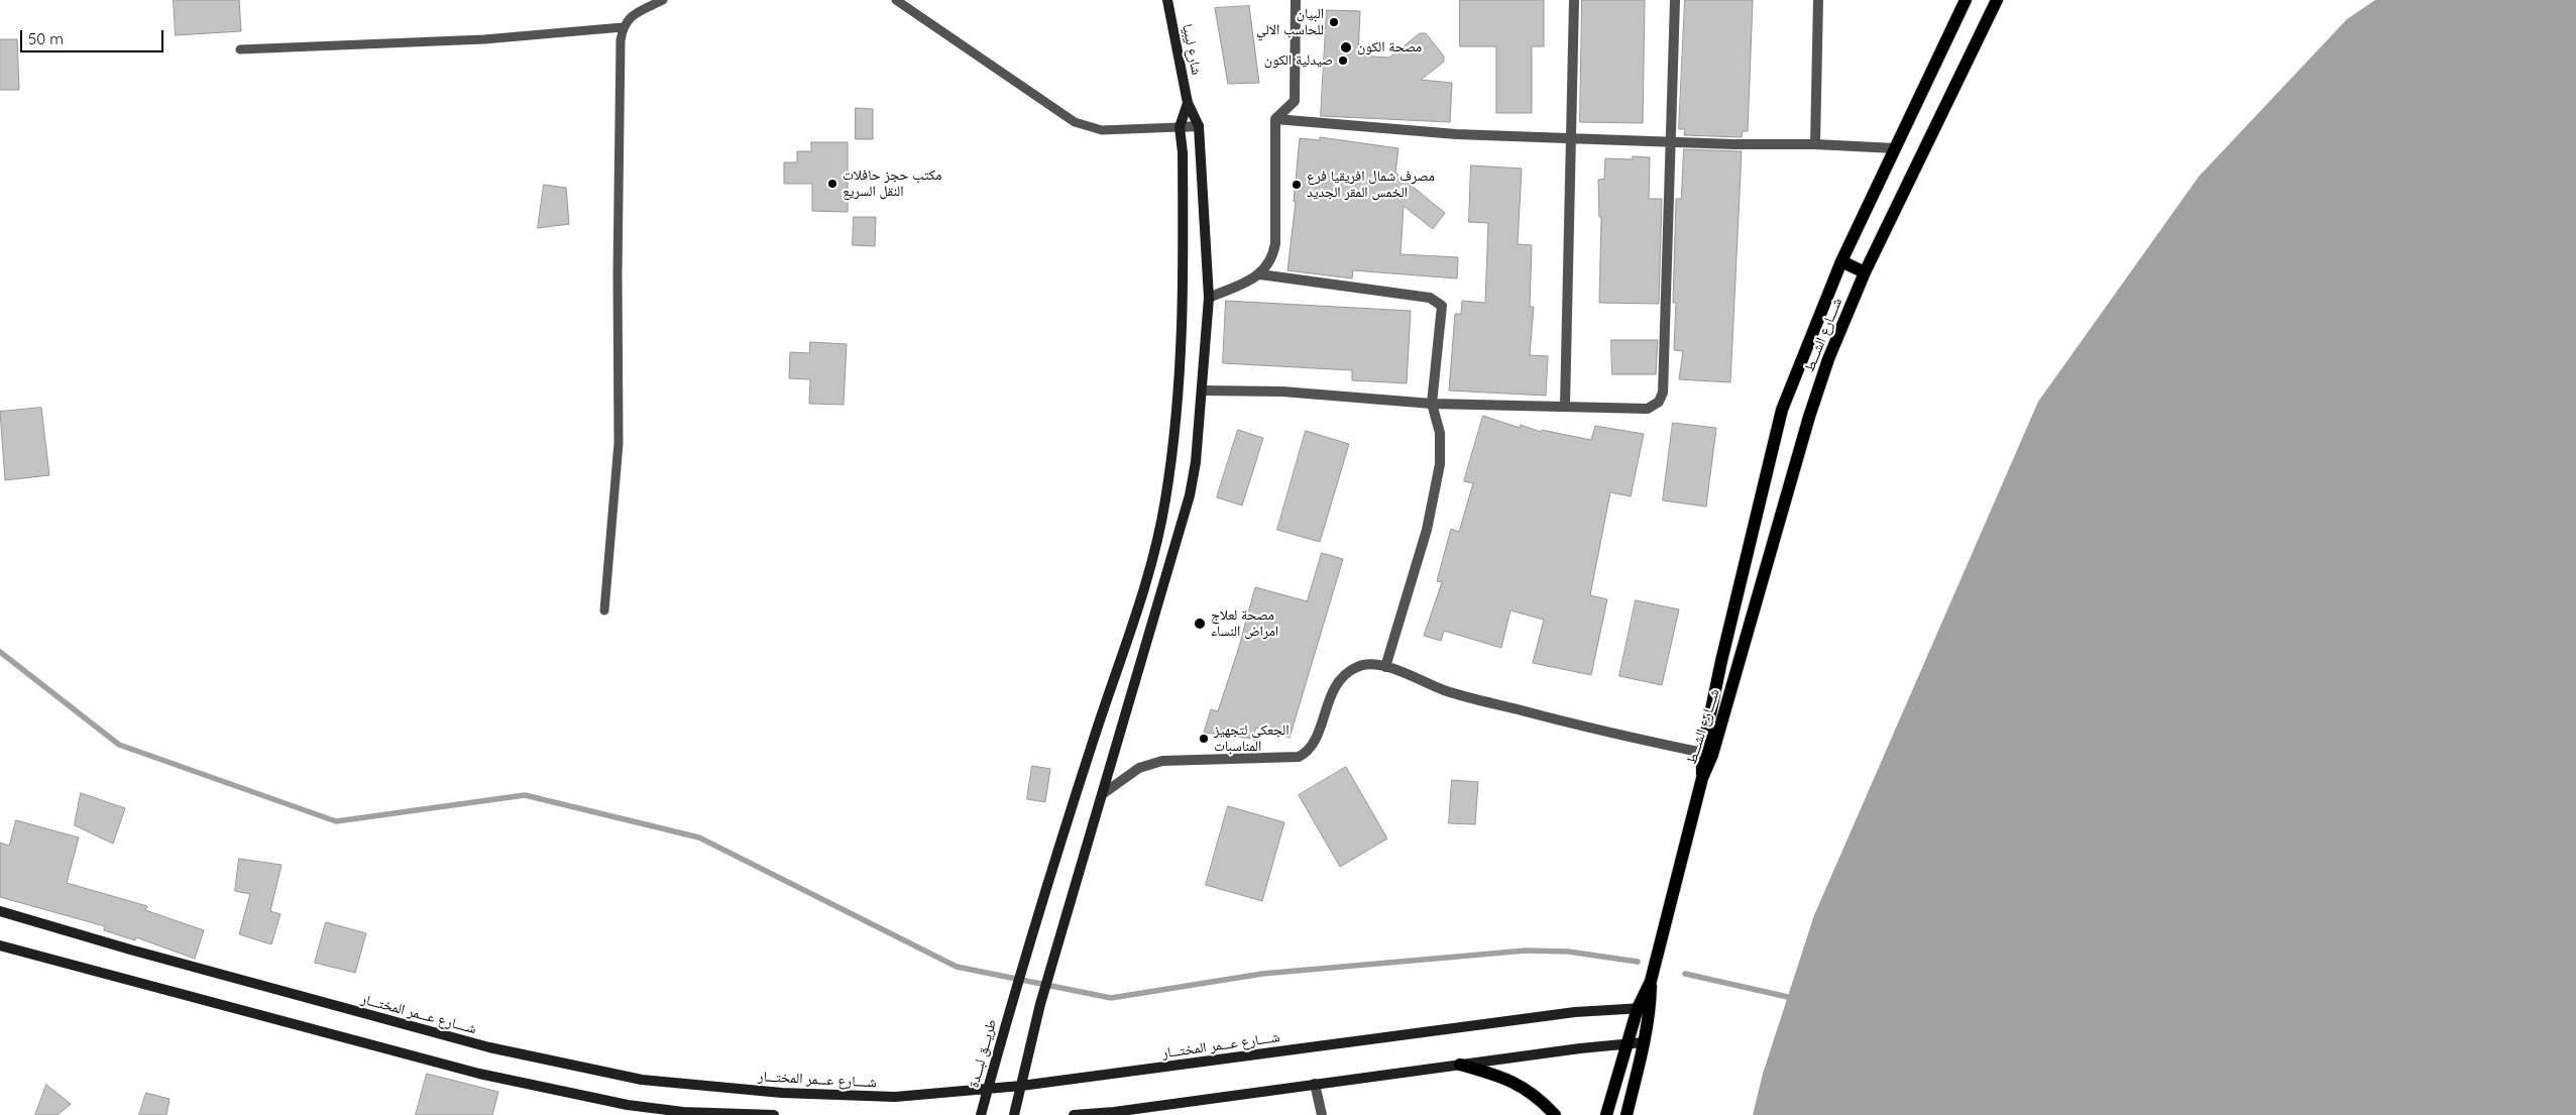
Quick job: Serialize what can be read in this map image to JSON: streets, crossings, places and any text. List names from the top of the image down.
{
  "streets": {
    "main road": ["شــــارع الشـــط"],
    "street": ["شارع ليبيا", "شــــارع عـــمر المختـــار", "طريـــق لبـــدة"]
  },
  "crossings": [
    ["شــــارع الشـــط", "شــــارع عـــمر المختـــار"],
    ["شــــارع عـــمر المختـــار", "طريـــق لبـــدة"]
  ],
  "places": [
    "البيان للحاسب الالي",
    "مصحة الكون",
    "صيدلية الكون",
    "مكتب حجز حافلات النقل السريع",
    "مصرف شمال افريقيا فرع الخمس المقر الجديد",
    "مصحة لعلاج امراض النساء",
    "الجعكي لتجهيز المناسبات"
  ],
  "scale_bar": "50 m"
}
